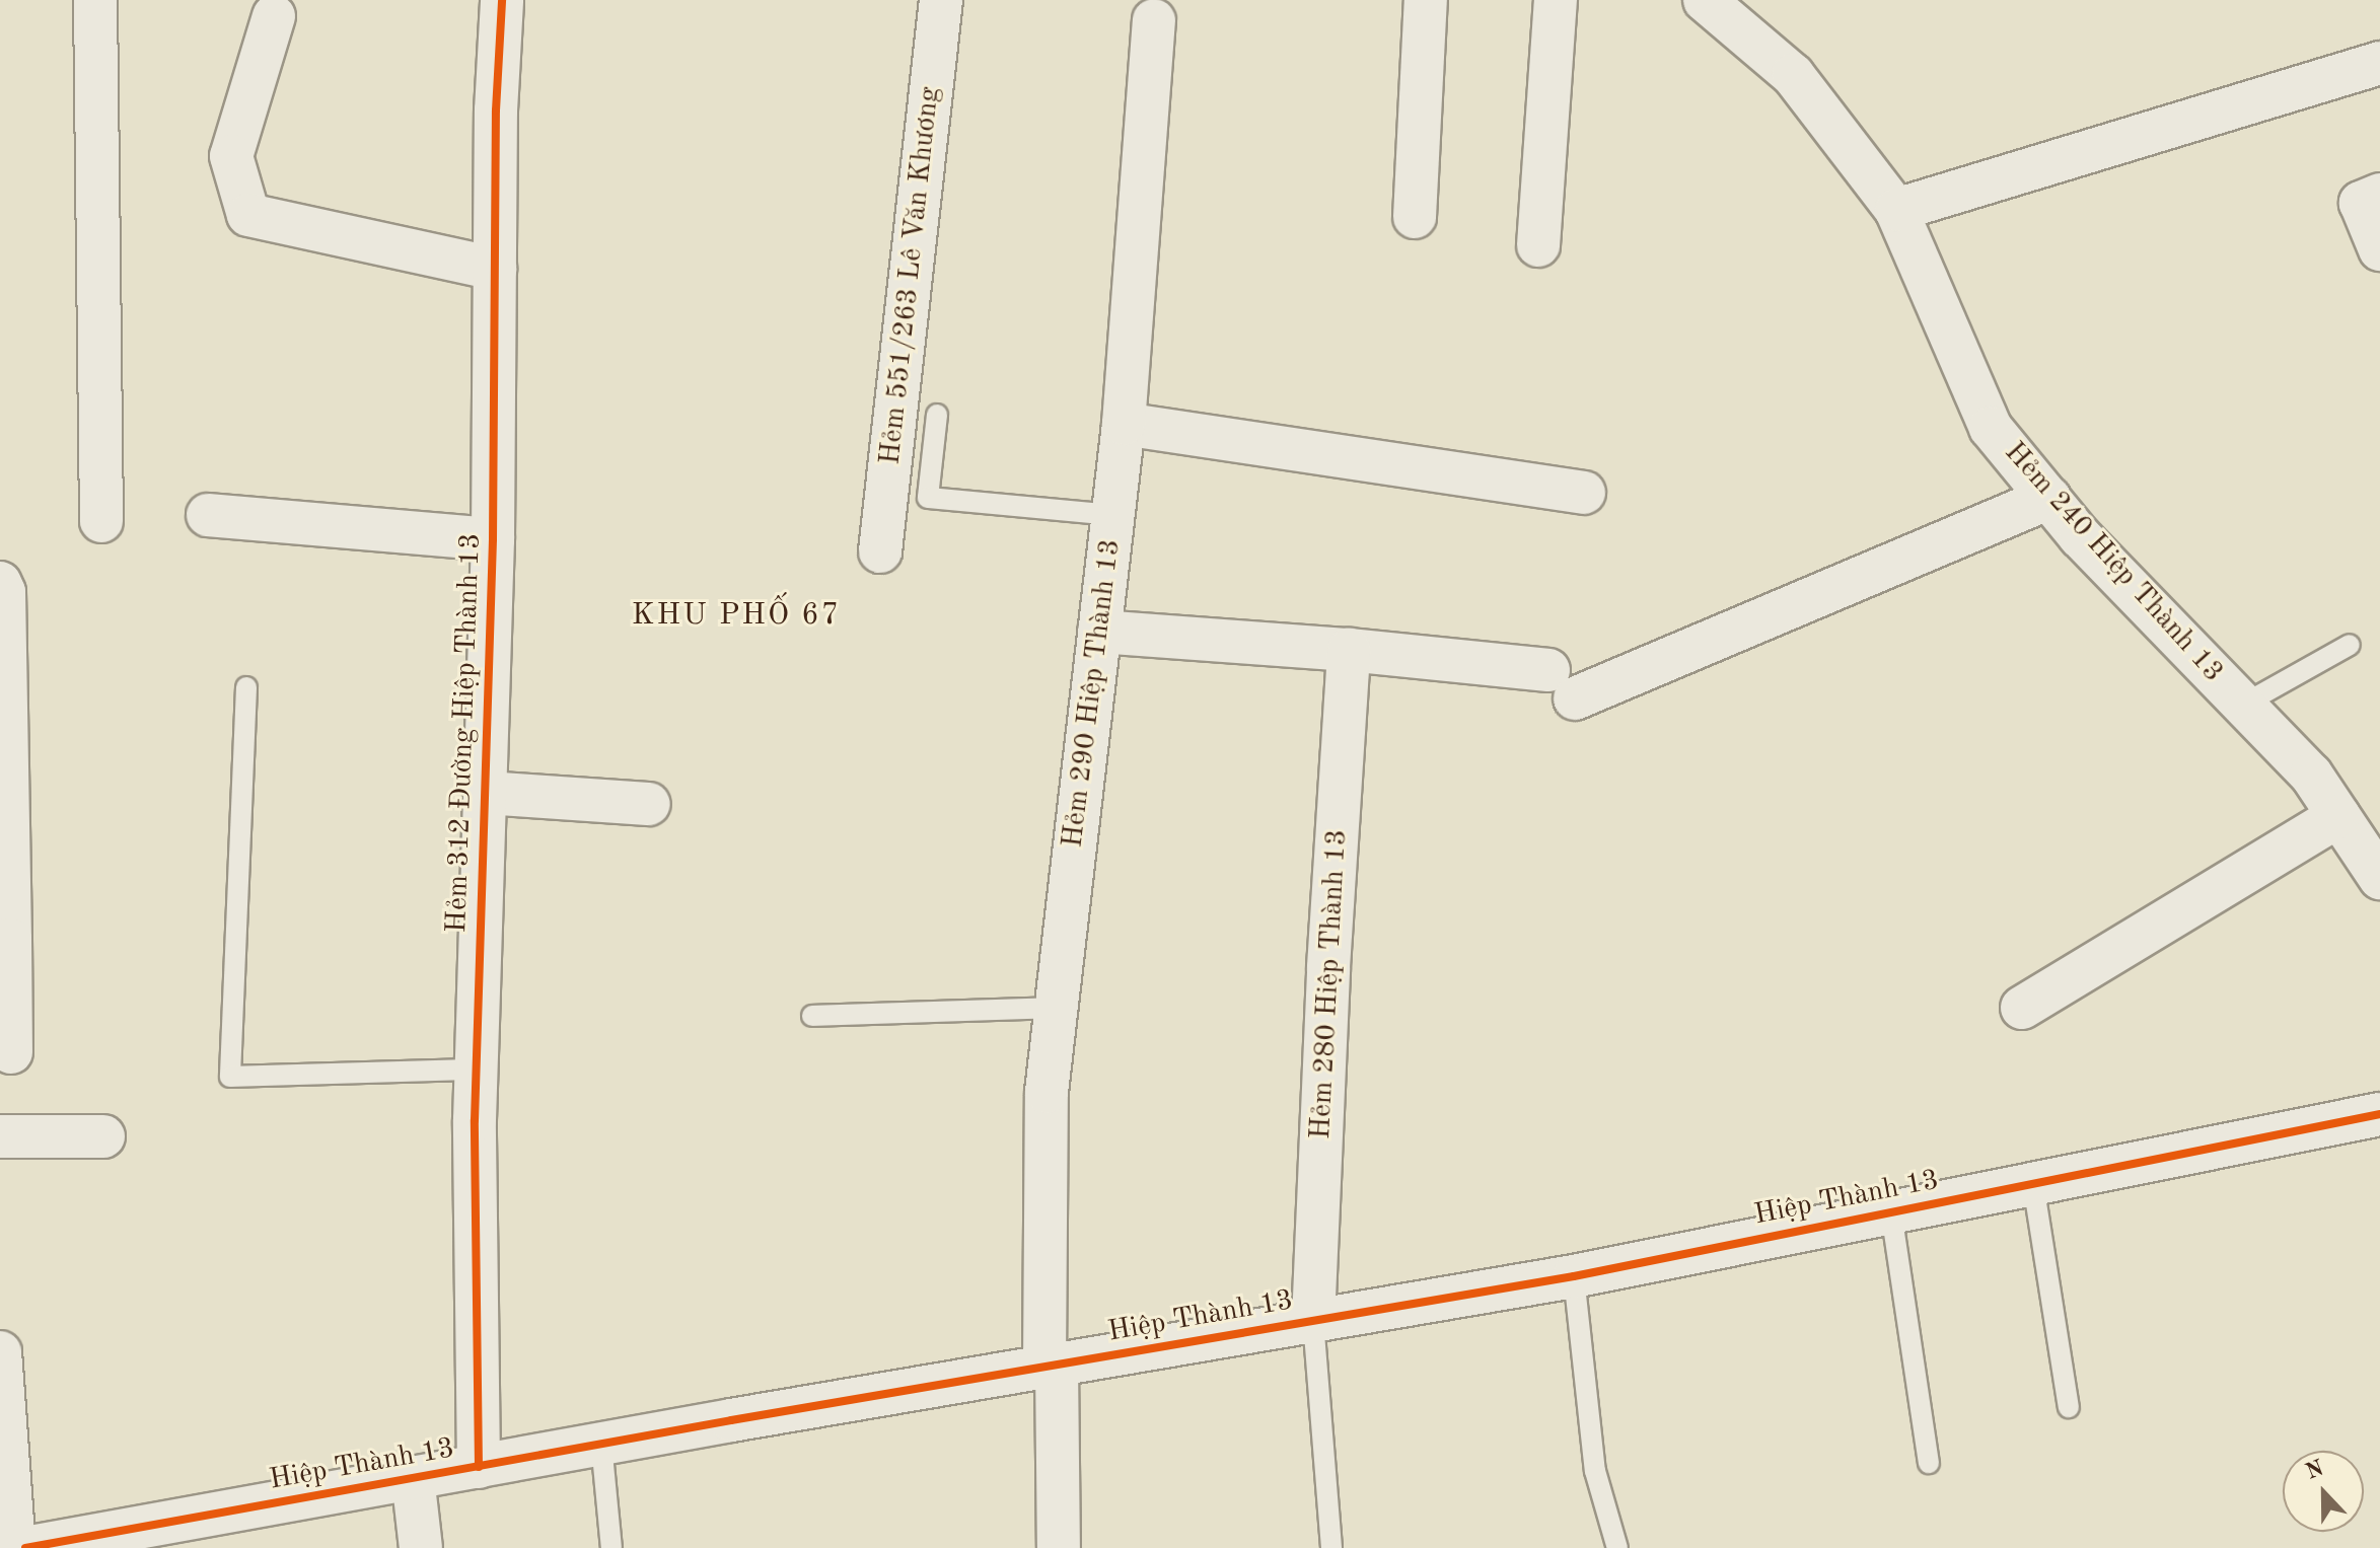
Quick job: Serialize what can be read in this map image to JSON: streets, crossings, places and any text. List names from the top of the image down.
{
  "streets": {
    "street": [
      "Hẻm 551/263 Lê Văn Khương",
      "Hẻm 240 Hiệp Thành 13",
      "Hẻm 290 Hiệp Thành 13",
      "Hẻm 312 Đường Hiệp Thành 13",
      "Hẻm 280 Hiệp Thành 13",
      "Hiệp Thành 13"
    ]
  },
  "crossings": [
    ["Hẻm 290 Hiệp Thành 13", "Hiệp Thành 13"],
    ["Hẻm 312 Đường Hiệp Thành 13", "Hiệp Thành 13"],
    ["Hẻm 280 Hiệp Thành 13", "Hiệp Thành 13"]
  ],
  "districts": ["KHU PHỐ 67"],
  "north": "top"
}
